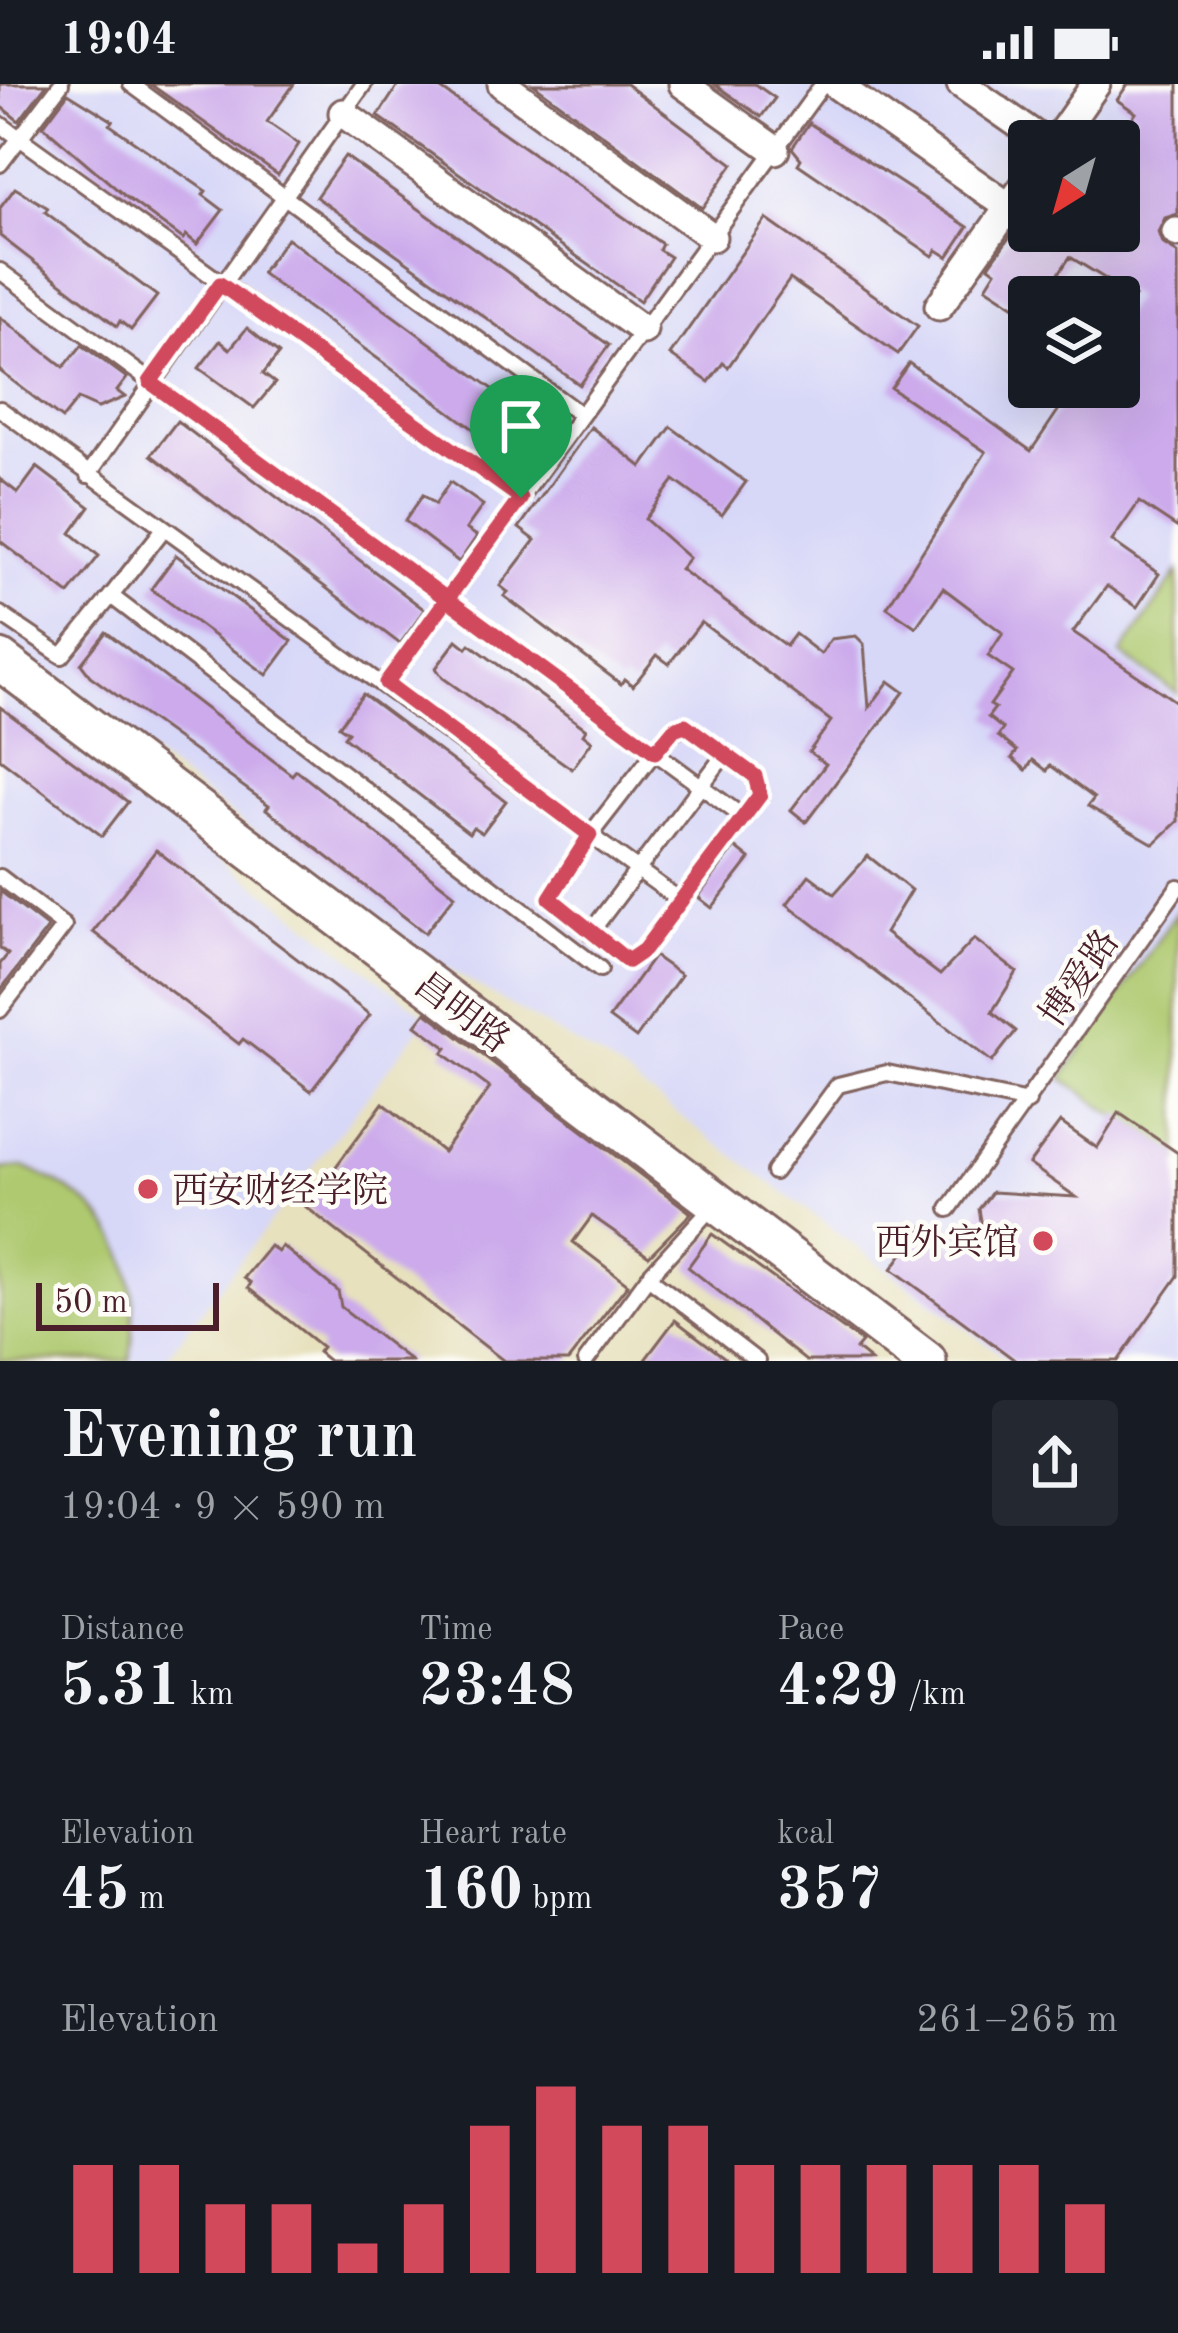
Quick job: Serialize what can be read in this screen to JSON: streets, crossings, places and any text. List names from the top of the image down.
{
  "streets": {
    "street": ["昌明路"],
    "lane": ["博爱路"]
  },
  "places": ["西安财经学院", "西外宾馆"],
  "scale_bar": "50 m",
  "north": "bottom left",
  "page": {
    "status": "19:04",
    "scale": "50 m",
    "heading": ["Evening run", "19:04 · 9 × 590 m"],
    "stats": [
      ["Distance", "5.31 km"],
      ["Time", "23:48"],
      ["Pace", "4:29 /km"],
      ["Elevation", "45 m"],
      ["Heart rate", "160 bpm"],
      ["kcal", "357"]
    ],
    "chart": ["Elevation", "261–265 m"]
  }
}
